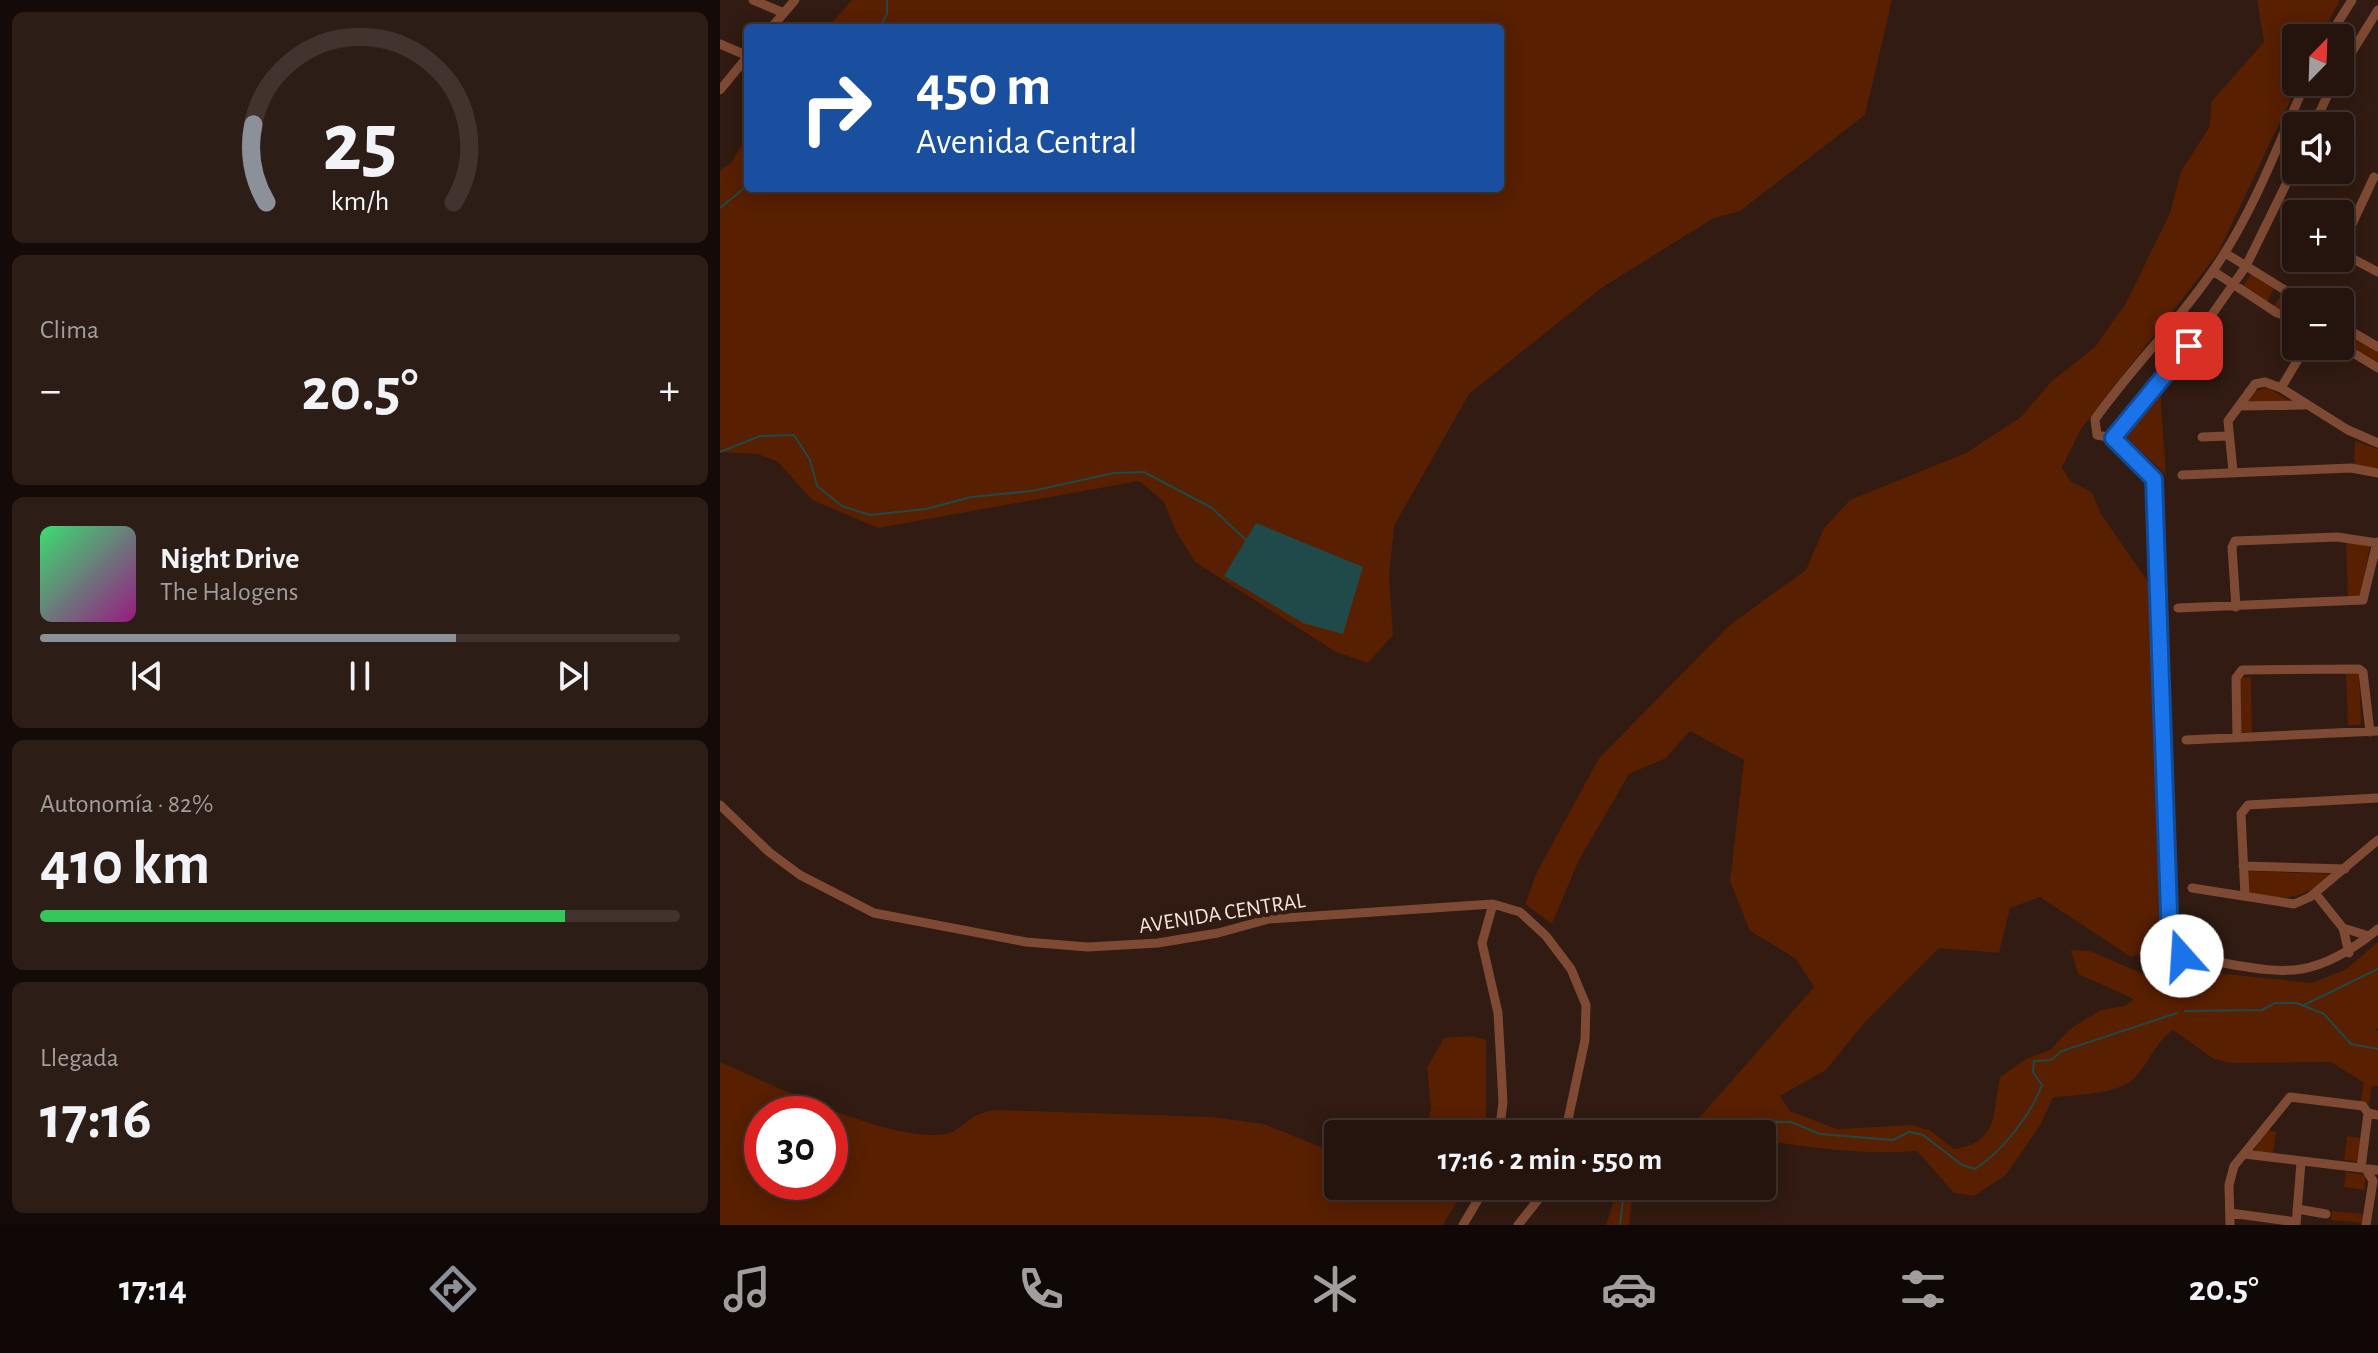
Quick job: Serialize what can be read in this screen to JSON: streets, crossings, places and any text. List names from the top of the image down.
{
  "streets": {
    "street": ["AVENIDA CENTRAL"]
  },
  "north": "top right",
  "page": {
    "map_buttons": ["+", "−"],
    "turn": ["450 m", "Avenida Central"],
    "tile": [
      "Clima",
      ["Autonomía · 82%", "410 km"],
      ["Llegada", "17:16"]
    ],
    "heat": ["−", "20.5°", "+"],
    "song": ["Night Drive", "The Halogens"],
    "limit": "30",
    "trip": "17:16 · 2 min · 550 m",
    "tabs": ["17:14", "20.5°"],
    "gauge": ["25", "km/h"]
  }
}
